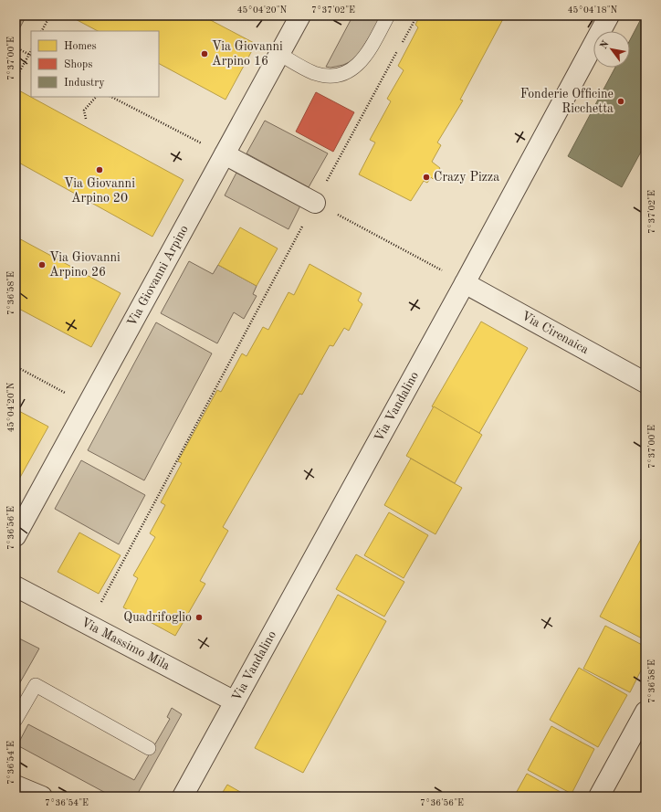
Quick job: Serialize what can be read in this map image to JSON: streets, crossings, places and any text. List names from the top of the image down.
{
  "streets": {
    "street": [
      "Via Giovanni Arpino",
      "Via Cirenaica",
      "Via Vandalino",
      "Via Massimo Mila"
    ]
  },
  "crossings": [
    ["Via Cirenaica", "Via Vandalino"],
    ["Via Vandalino", "Via Massimo Mila"]
  ],
  "places": [
    "Via Giovanni Arpino 16",
    "Fonderie Officine Ricchetta",
    "Via Giovanni Arpino 20",
    "Crazy Pizza",
    "Via Giovanni Arpino 26",
    "Quadrifoglio"
  ],
  "legend": ["Homes", "Shops", "Industry"],
  "north": "top left",
  "coordinates": [
    "45°04'20\"N",
    "7°37'02\"E",
    "45°04'18\"N",
    "7°37'00\"E",
    "7°36'58\"E",
    "7°36'56\"E",
    "7°36'54\"E"
  ]
}
